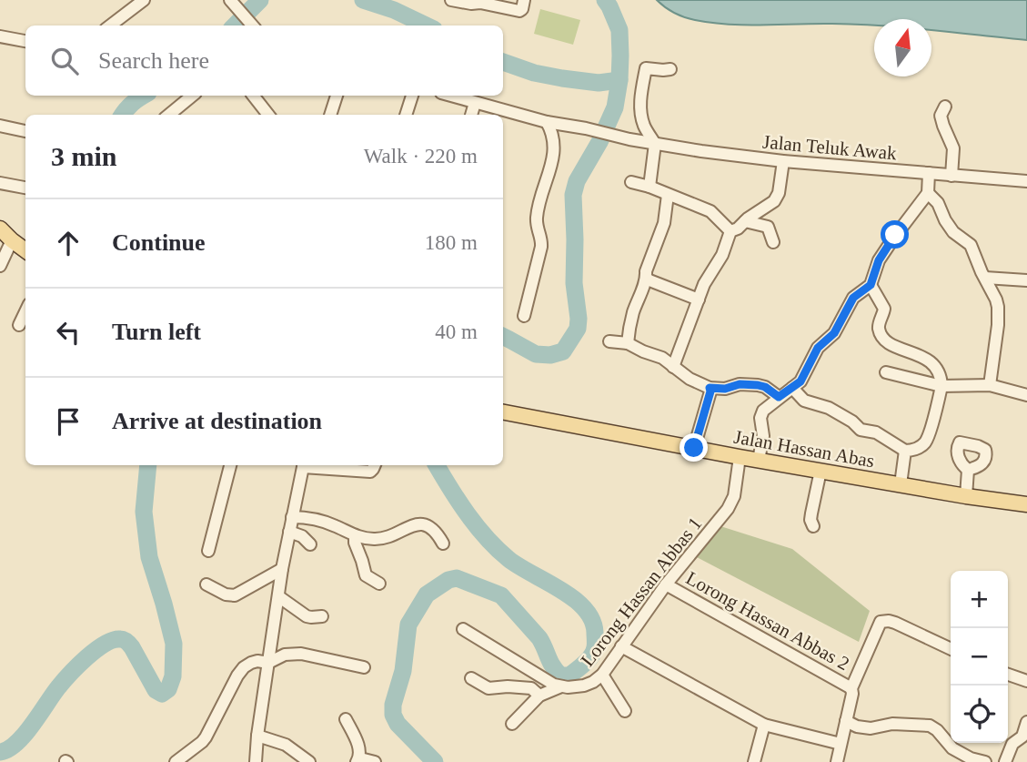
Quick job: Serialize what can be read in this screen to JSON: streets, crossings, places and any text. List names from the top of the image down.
{
  "streets": {
    "main road": ["Jalan Hassan Abas"],
    "street": ["Jalan Teluk Awak", "Lorong Hassan Abbas 1", "Lorong Hassan Abbas 2"]
  },
  "crossings": [
    ["Jalan Hassan Abas", "Lorong Hassan Abbas 1"],
    ["Lorong Hassan Abbas 1", "Lorong Hassan Abbas 2"]
  ],
  "north": "top",
  "page": {
    "search": "Search here",
    "heading": ["3 min", "Walk · 220 m"],
    "list": [
      ["Continue", "180 m"],
      ["Turn left", "40 m"],
      "Arrive at destination"
    ],
    "map_buttons": ["+", "−"]
  }
}
